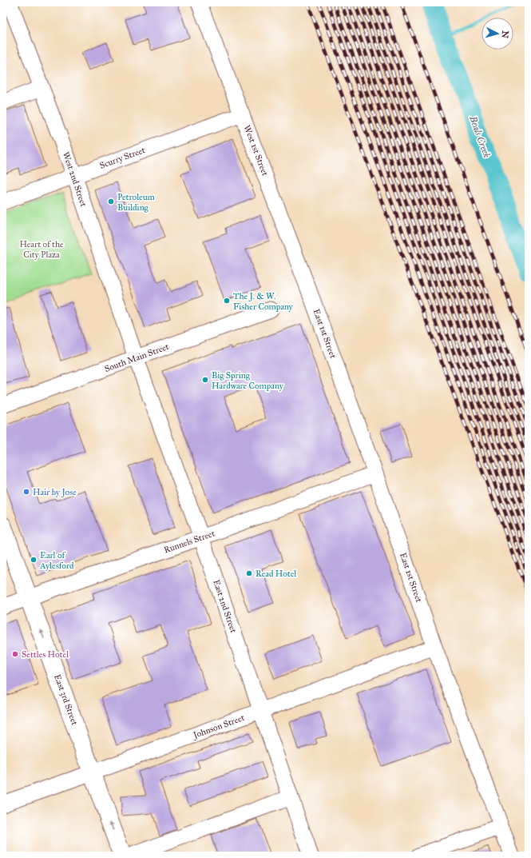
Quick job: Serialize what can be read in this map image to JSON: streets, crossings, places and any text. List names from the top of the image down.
{
  "streets": {
    "main road": ["East 3rd Street"],
    "street": [
      "West 1st Street",
      "Scurry Street",
      "West 2nd Street",
      "East 1st Street",
      "South Main Street",
      "Runnels Street",
      "East 2nd Street",
      "Johnson Street"
    ]
  },
  "crossings": [
    ["West 1st Street", "Scurry Street"],
    ["West 1st Street", "East 1st Street"],
    ["Scurry Street", "West 2nd Street"],
    ["West 2nd Street", "South Main Street"],
    ["West 2nd Street", "East 2nd Street"],
    ["East 1st Street", "Runnels Street"],
    ["East 1st Street", "Johnson Street"],
    ["South Main Street", "East 2nd Street"],
    ["Runnels Street", "East 2nd Street"],
    ["Runnels Street", "East 3rd Street"],
    ["East 2nd Street", "Johnson Street"],
    ["East 3rd Street", "Johnson Street"]
  ],
  "one_way": ["East 3rd Street"],
  "water": ["Beals Creek"],
  "parks": ["Heart of the City Plaza"],
  "places": [
    "Petroleum Building",
    "The J. & W. Fisher Company",
    "Big Spring Hardware Company",
    "Hair by Jose",
    "Earl of Aylesford",
    "Read Hotel",
    "Settles Hotel"
  ],
  "north": "right"
}
